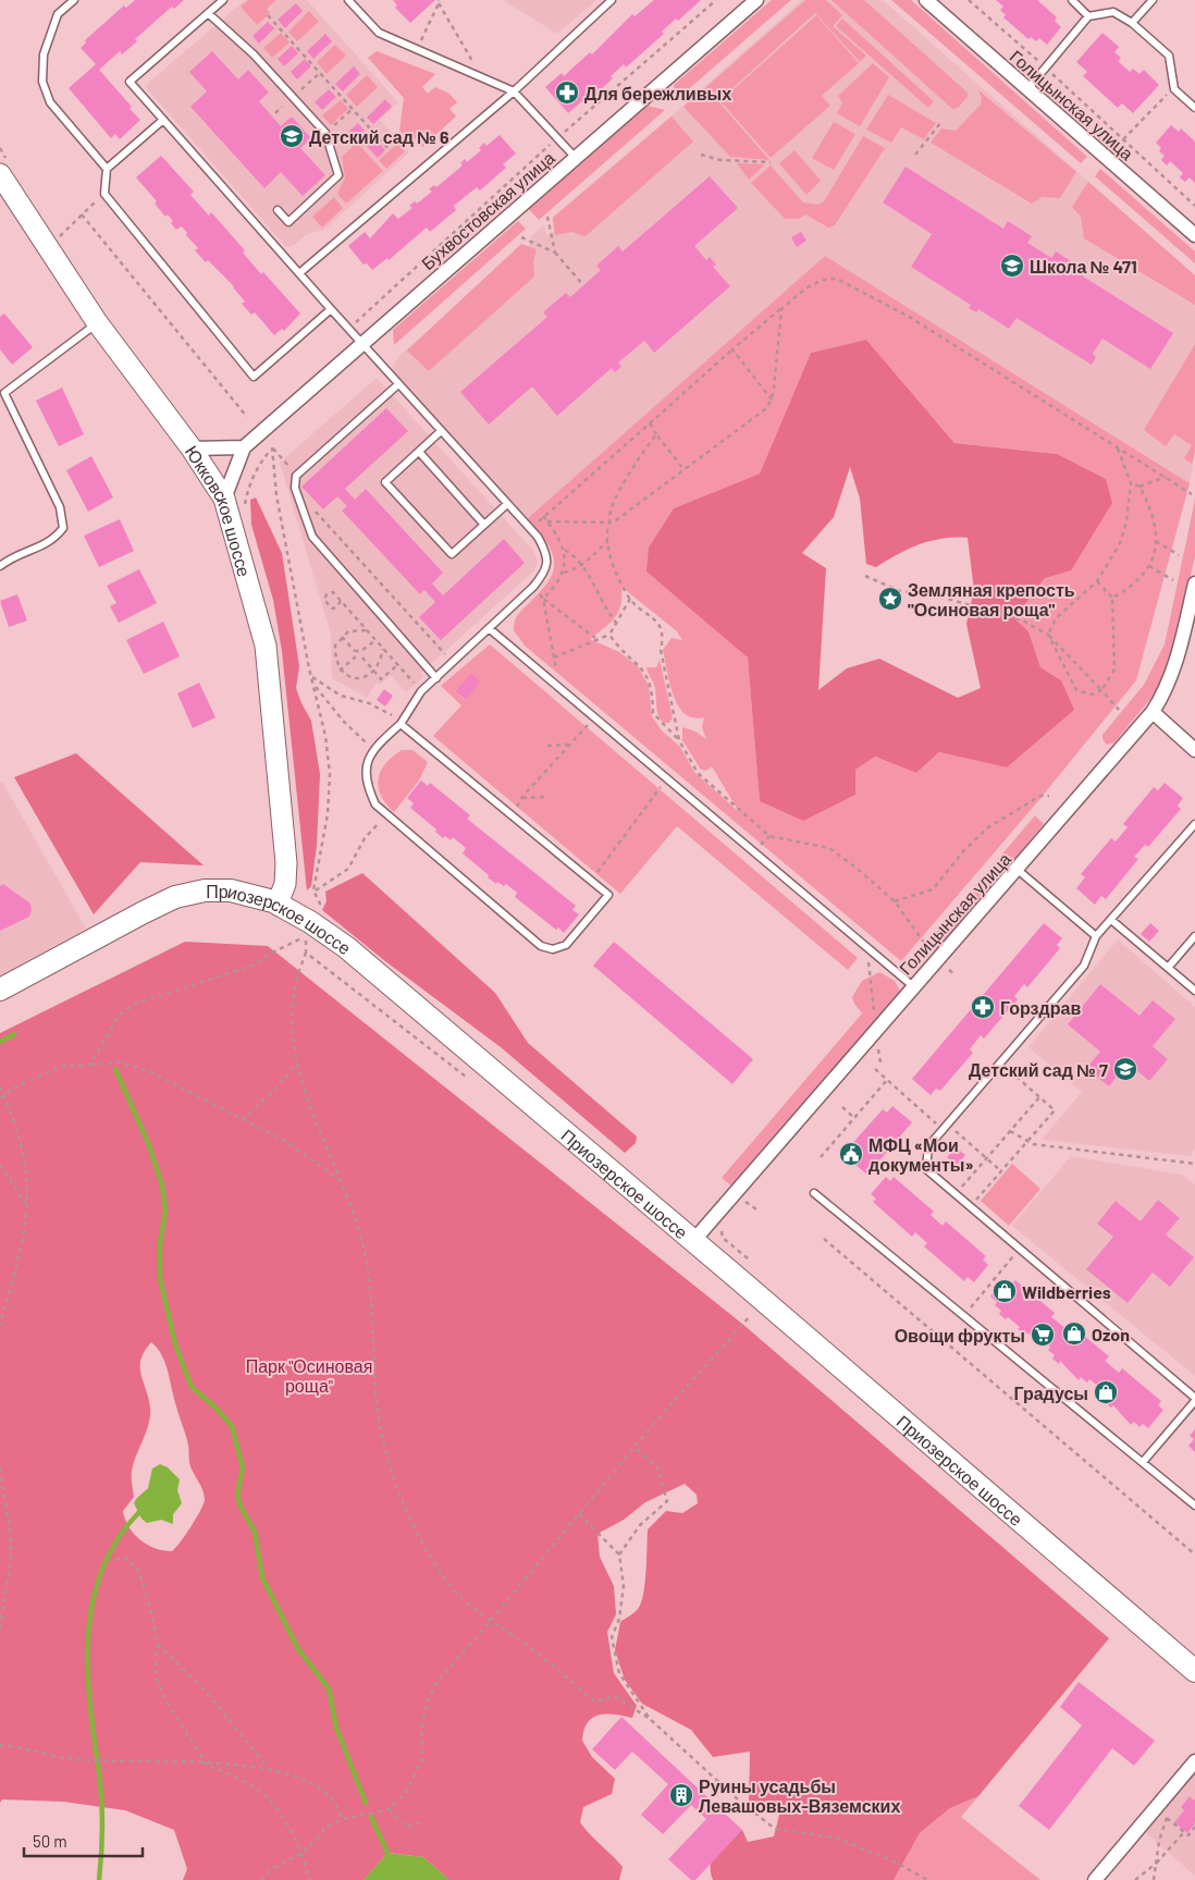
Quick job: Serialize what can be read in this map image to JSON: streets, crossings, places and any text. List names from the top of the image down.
{
  "streets": {
    "main road": ["Юкковское шоссе", "Приозерское шоссе"],
    "street": ["Голицынская улица", "Бухвостовская улица"]
  },
  "crossings": [
    ["Голицынская улица", "Приозерское шоссе"],
    ["Бухвостовская улица", "Юкковское шоссе"],
    ["Юкковское шоссе", "Приозерское шоссе"]
  ],
  "parks": ["Парк \"Осиновая роща\""],
  "places": {
    "pharmacy": ["Для бережливых", "Горздрав"],
    "school or university": ["Детский сад № 6", "Школа № 471", "Детский сад № 7"],
    "place": ["Земляная крепость \"Осиновая роща\""],
    "public building": ["МФЦ «Мои документы»"],
    "shop": ["Wildberries", "Ozon", "Градусы"],
    "supermarket": ["Овощи фрукты"],
    "building": ["Руины усадьбы Левашовых-Вяземских"]
  },
  "scale_bar": "50 m"
}
